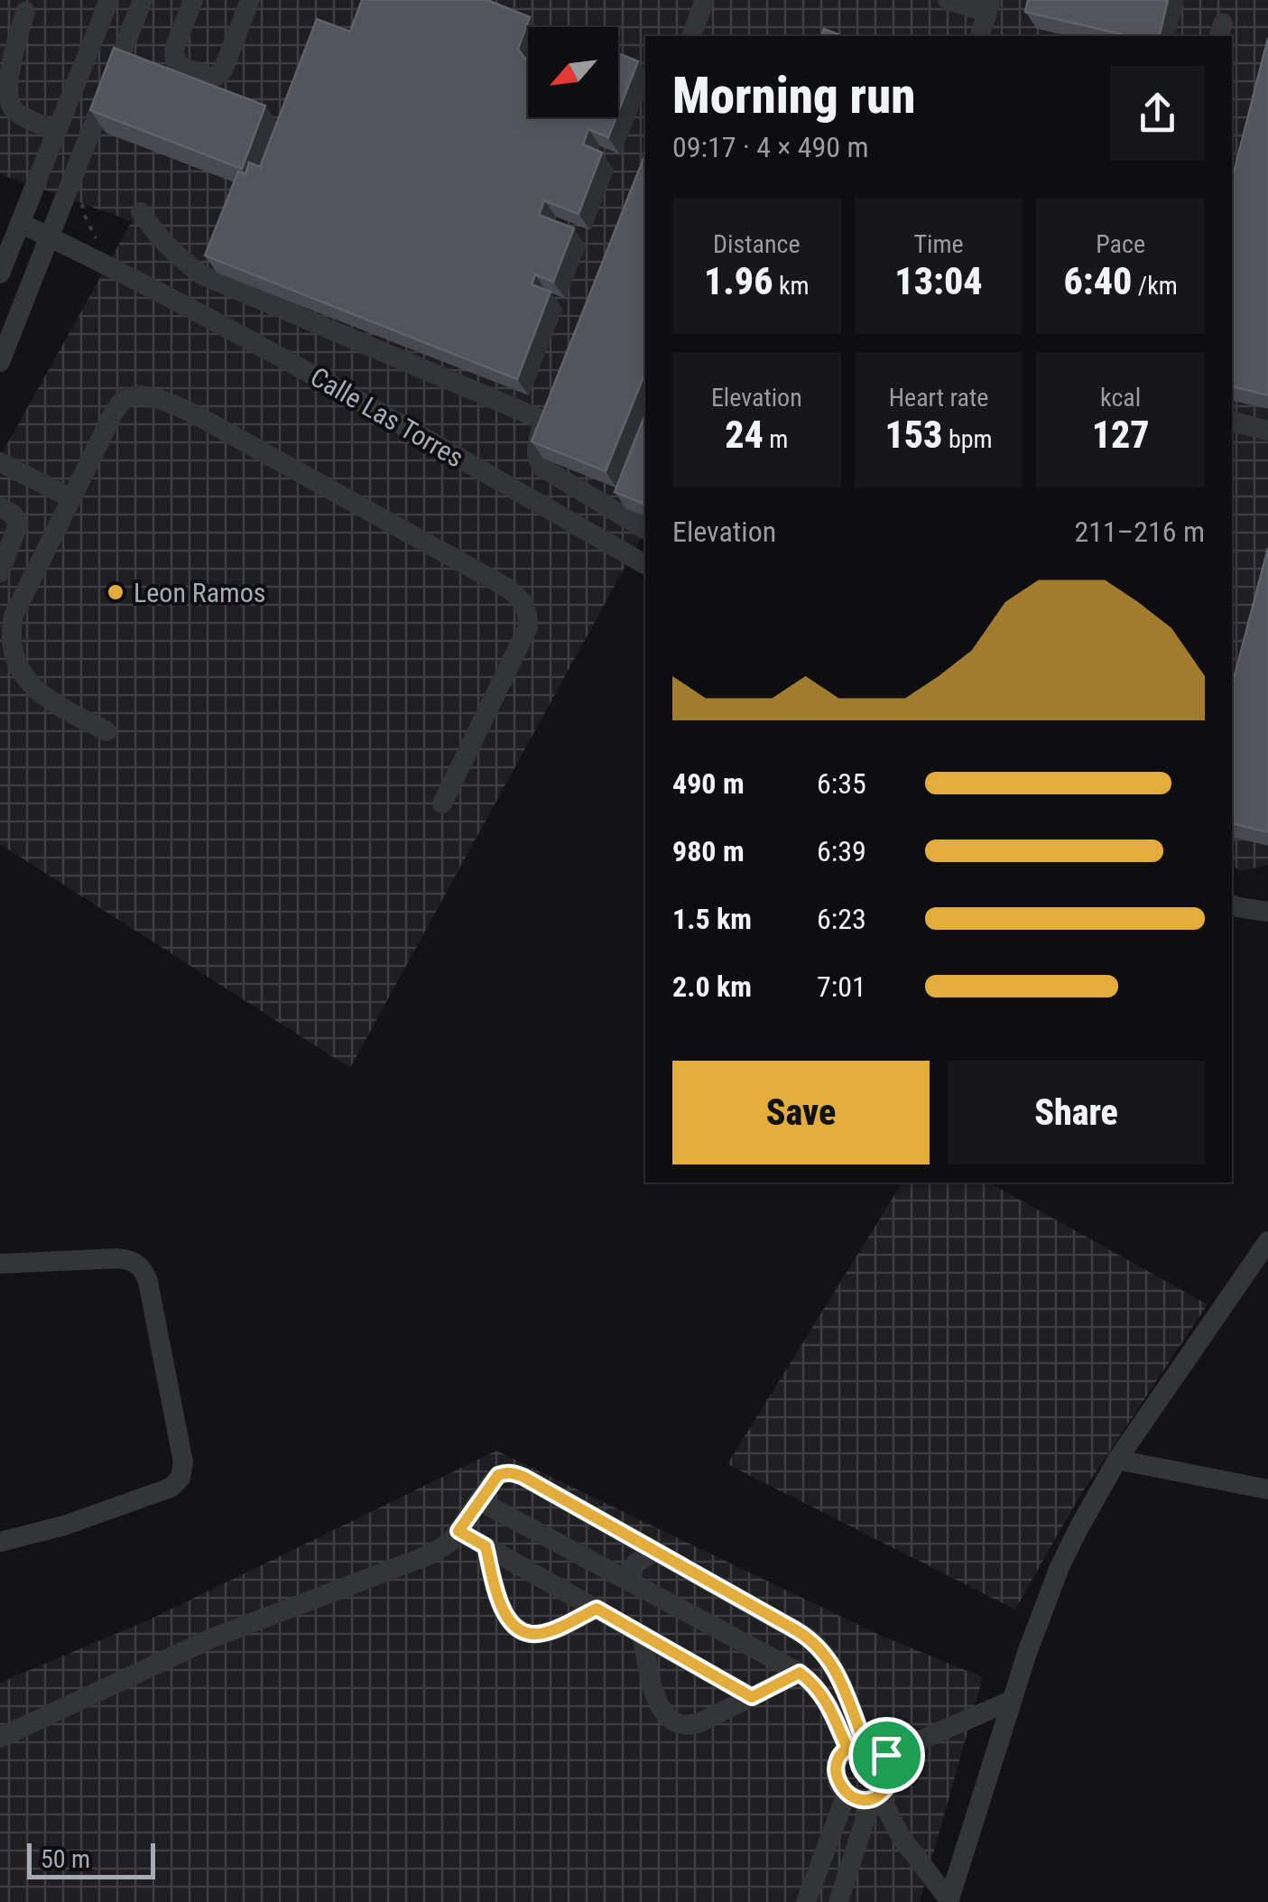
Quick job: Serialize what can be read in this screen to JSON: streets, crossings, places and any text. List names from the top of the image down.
{
  "streets": {
    "street": ["Calle Las Torres"]
  },
  "places": ["Leon Ramos"],
  "scale_bar": "50 m",
  "north": "bottom left",
  "page": {
    "heading": ["Morning run", "09:17 · 4 × 490 m"],
    "stats": [
      ["Distance", "1.96 km"],
      ["Time", "13:04"],
      ["Pace", "6:40 /km"],
      ["Elevation", "24 m"],
      ["Heart rate", "153 bpm"],
      ["kcal", "127"]
    ],
    "chart": ["Elevation", "211–216 m"],
    "list": [
      {
        "name": "490 m",
        "note": "6:35"
      },
      {
        "name": "980 m",
        "note": "6:39"
      },
      {
        "name": "1.5 km",
        "note": "6:23"
      },
      {
        "name": "2.0 km",
        "note": "7:01"
      }
    ],
    "buttons": ["Save", "Share"],
    "scale": "50 m"
  }
}
